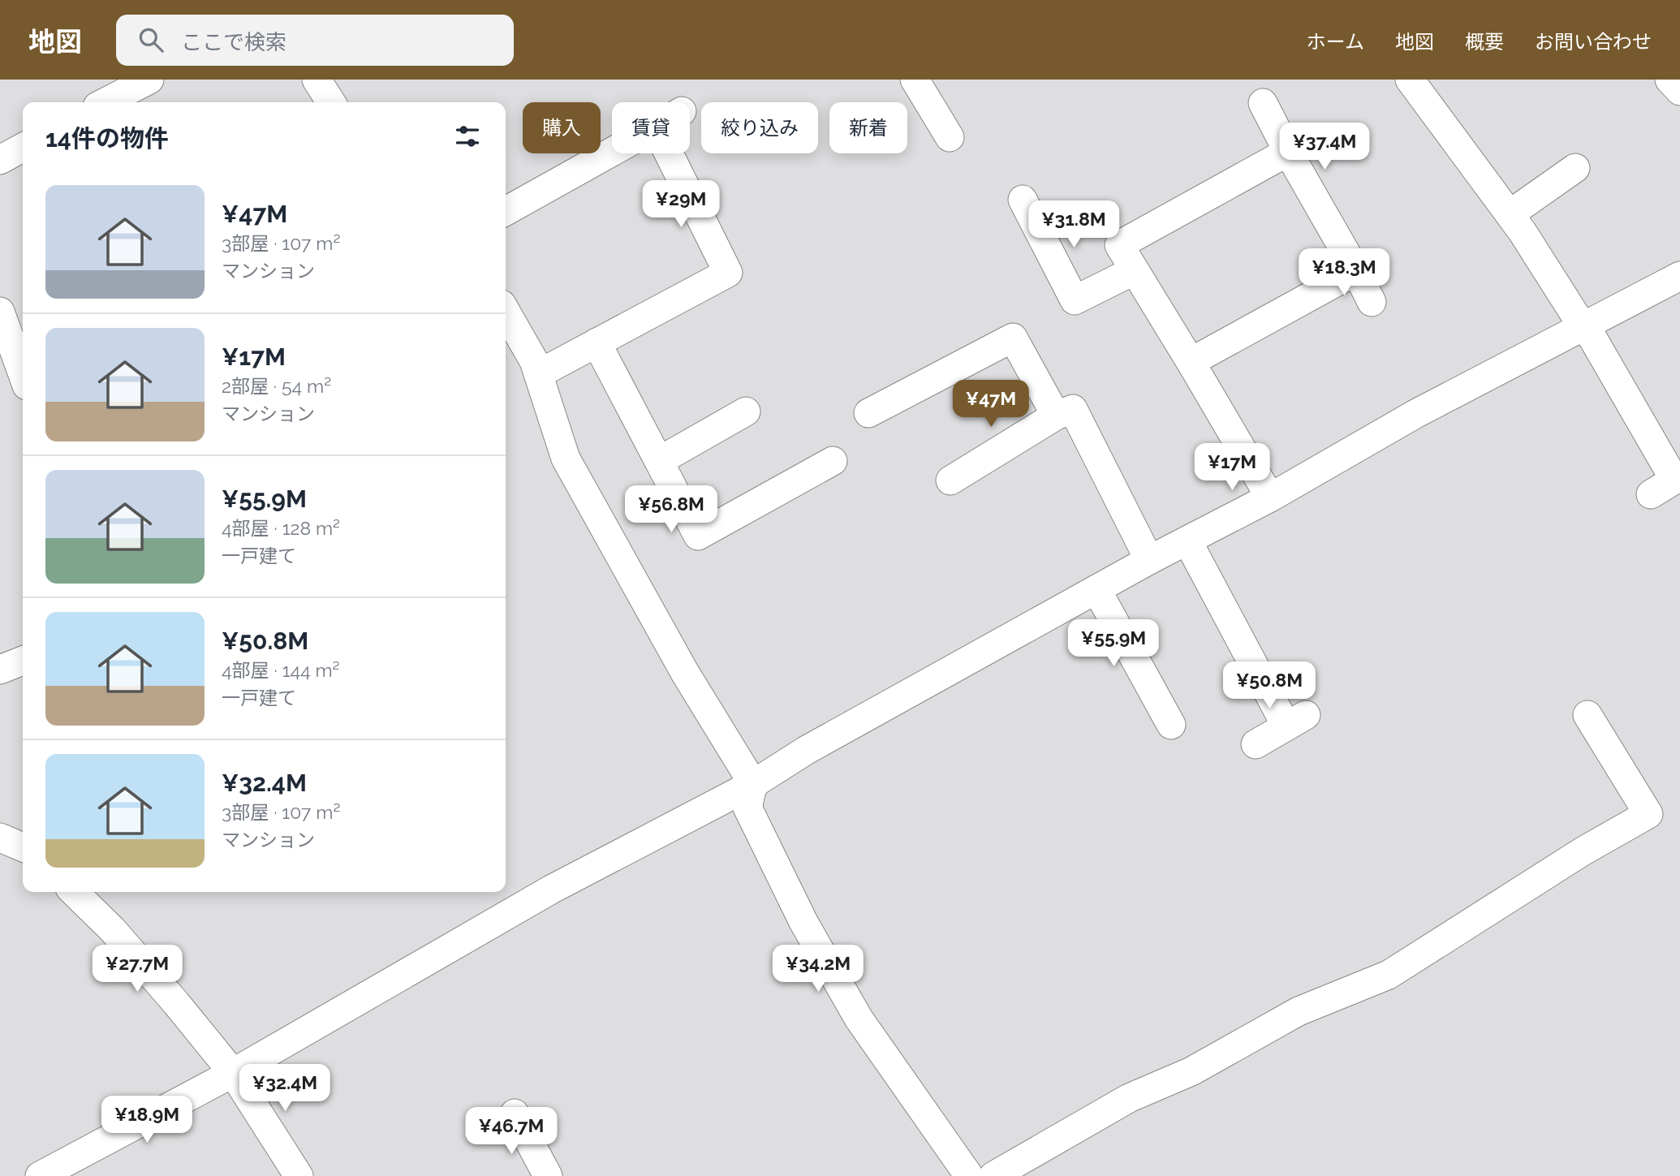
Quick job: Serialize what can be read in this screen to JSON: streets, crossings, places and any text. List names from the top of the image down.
{
  "page": {
    "header": "地図",
    "search": "ここで検索",
    "nav": [
      "ホーム",
      "地図",
      "概要",
      "お問い合わせ"
    ],
    "chip": [
      "購入",
      "賃貸",
      "絞り込み",
      "新着"
    ],
    "heading": "14件の物件",
    "price": [
      "¥37.4M",
      "¥29M",
      "¥31.8M",
      "¥18.3M",
      "¥47M",
      "¥17M",
      "¥56.8M",
      "¥55.9M",
      "¥50.8M",
      "¥27.7M",
      "¥34.2M",
      "¥32.4M",
      "¥18.9M",
      "¥46.7M"
    ],
    "list": [
      {
        "name": "¥47M",
        "note": "3部屋 · 107 m² · マンション"
      },
      {
        "name": "¥17M",
        "note": "2部屋 · 54 m² · マンション"
      },
      {
        "name": "¥55.9M",
        "note": "4部屋 · 128 m² · 一戸建て"
      },
      {
        "name": "¥50.8M",
        "note": "4部屋 · 144 m² · 一戸建て"
      },
      {
        "name": "¥32.4M",
        "note": "3部屋 · 107 m² · マンション"
      }
    ]
  }
}
